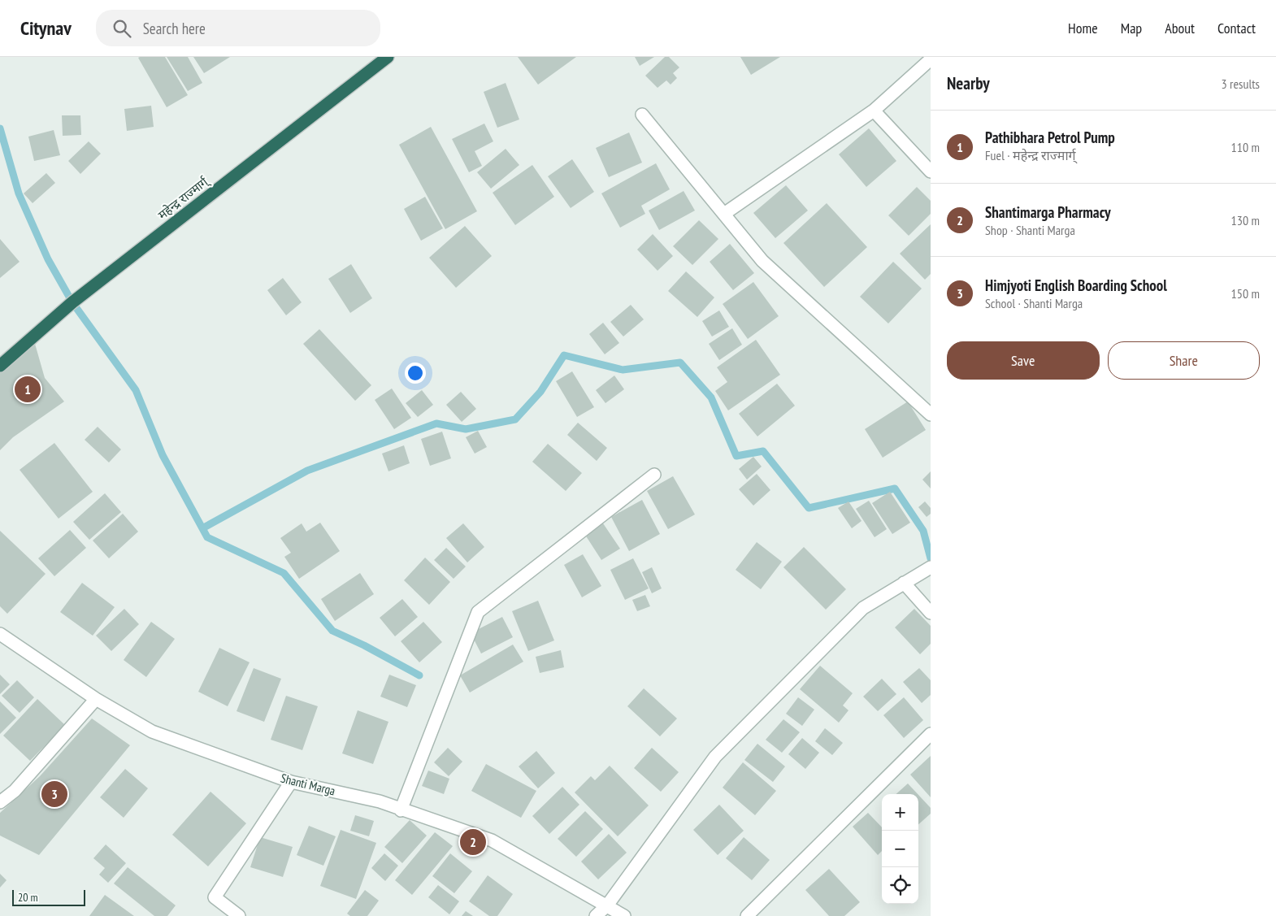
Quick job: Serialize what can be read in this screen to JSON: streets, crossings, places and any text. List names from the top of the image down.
{
  "streets": {
    "highway": ["महेन्द्र राज्मार्ग्"],
    "street": ["Shanti Marga"]
  },
  "scale_bar": "20 m",
  "page": {
    "header": "Citynav",
    "search": "Search here",
    "nav": [
      "Home",
      "Map",
      "About",
      "Contact"
    ],
    "heading": ["Nearby", "3 results"],
    "list": [
      {
        "mark": "1",
        "name": "Pathibhara Petrol Pump",
        "note": "Fuel · महेन्द्र राज्मार्ग्",
        "value": "110 m"
      },
      {
        "mark": "2",
        "name": "Shantimarga Pharmacy",
        "note": "Shop · Shanti Marga",
        "value": "130 m"
      },
      {
        "mark": "3",
        "name": "Himjyoti English Boarding School",
        "note": "School · Shanti Marga",
        "value": "150 m"
      }
    ],
    "buttons": ["Save", "Share"],
    "pins": ["1", "3", "2"],
    "map_buttons": ["+", "−"],
    "scale": "20 m"
  }
}
